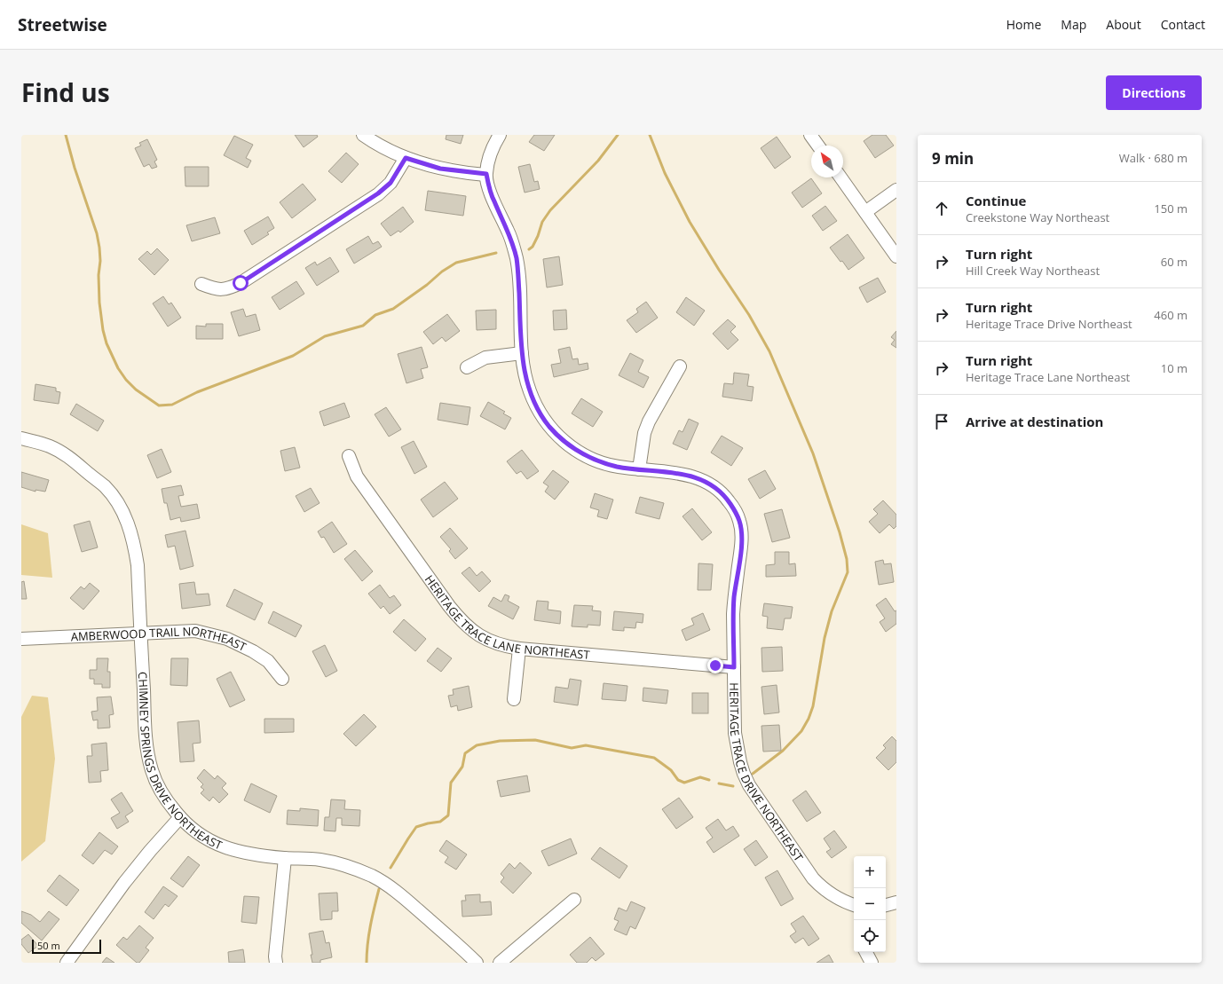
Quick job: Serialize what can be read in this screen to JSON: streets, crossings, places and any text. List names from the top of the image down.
{
  "streets": {
    "street": [
      "HERITAGE TRACE LANE NORTHEAST",
      "AMBERWOOD TRAIL NORTHEAST",
      "CHIMNEY SPRINGS DRIVE NORTHEAST",
      "HERITAGE TRACE DRIVE NORTHEAST"
    ]
  },
  "crossings": [
    ["HERITAGE TRACE LANE NORTHEAST", "HERITAGE TRACE DRIVE NORTHEAST"],
    ["AMBERWOOD TRAIL NORTHEAST", "CHIMNEY SPRINGS DRIVE NORTHEAST"]
  ],
  "scale_bar": "50 m",
  "north": "top left",
  "page": {
    "header": "Streetwise",
    "nav": [
      "Home",
      "Map",
      "About",
      "Contact"
    ],
    "title": "Find us",
    "buttons": "Directions",
    "heading": ["9 min", "Walk · 680 m"],
    "list": [
      ["Continue", "Creekstone Way Northeast", "150 m"],
      ["Turn right", "Hill Creek Way Northeast", "60 m"],
      ["Turn right", "Heritage Trace Drive Northeast", "460 m"],
      ["Turn right", "Heritage Trace Lane Northeast", "10 m"],
      "Arrive at destination"
    ],
    "map_buttons": ["+", "−"],
    "scale": "50 m"
  }
}
